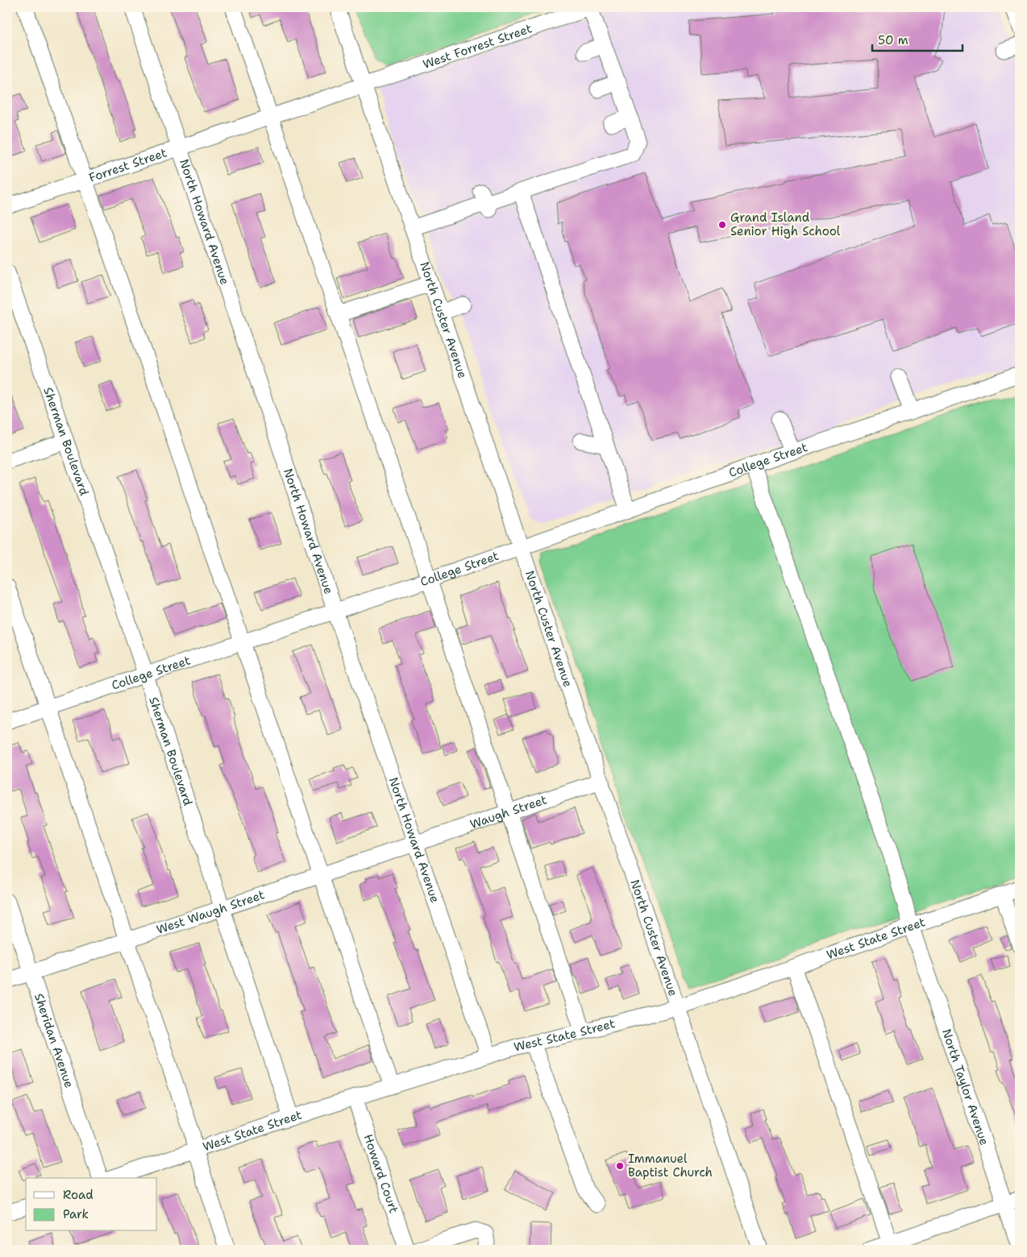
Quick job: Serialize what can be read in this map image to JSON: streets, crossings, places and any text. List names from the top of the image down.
{
  "streets": {
    "street": [
      "West Forrest Street",
      "Forrest Street",
      "North Howard Avenue",
      "North Custer Avenue",
      "Sherman Boulevard",
      "College Street",
      "Waugh Street",
      "West Waugh Street",
      "West State Street",
      "Sheridan Avenue",
      "North Taylor Avenue",
      "Howard Court"
    ]
  },
  "crossings": [
    ["West Forrest Street", "Forrest Street"],
    ["West Forrest Street", "North Custer Avenue"],
    ["Forrest Street", "North Howard Avenue"],
    ["Forrest Street", "North Custer Avenue"],
    ["North Howard Avenue", "College Street"],
    ["North Howard Avenue", "Waugh Street"],
    ["North Howard Avenue", "West Waugh Street"],
    ["North Howard Avenue", "West State Street"],
    ["North Custer Avenue", "College Street"],
    ["North Custer Avenue", "Waugh Street"],
    ["North Custer Avenue", "West State Street"],
    ["Sherman Boulevard", "College Street"],
    ["Sherman Boulevard", "West Waugh Street"],
    ["Sherman Boulevard", "West State Street"],
    ["College Street", "North Taylor Avenue"],
    ["Waugh Street", "West Waugh Street"],
    ["West Waugh Street", "Sheridan Avenue"],
    ["West State Street", "North Taylor Avenue"],
    ["West State Street", "Howard Court"]
  ],
  "places": ["Grand Island Senior High School", "Immanuel Baptist Church"],
  "legend": ["Road", "Park"],
  "scale_bar": "50 m"
}
